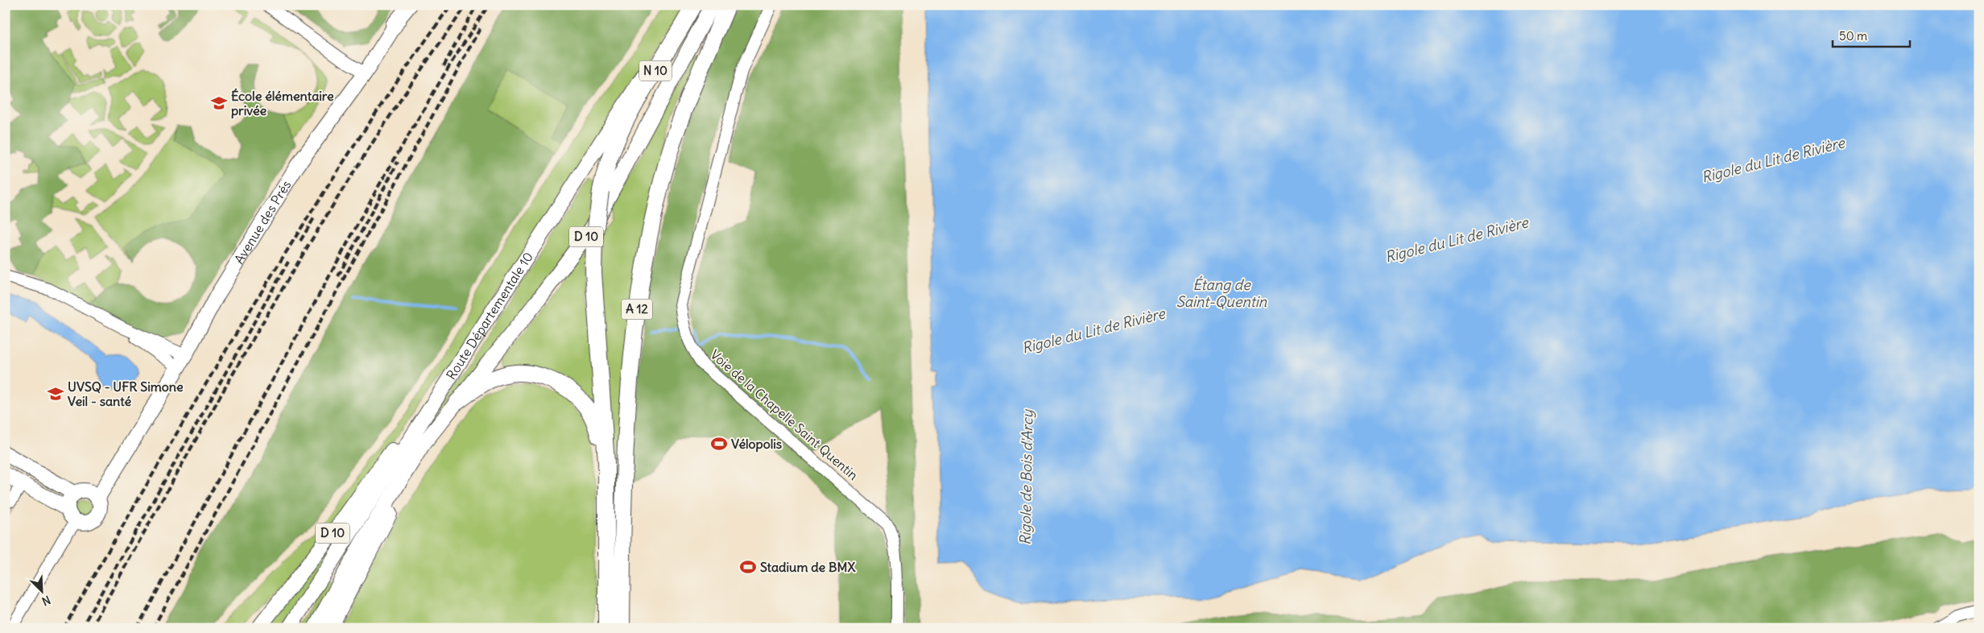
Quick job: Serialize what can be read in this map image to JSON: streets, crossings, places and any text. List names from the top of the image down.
{
  "streets": {
    "highway": ["N 10", "A 12"],
    "main road": ["Avenue des Prés", "D 10", "Route Départementale 10"],
    "street": ["Voie de la Chapelle Saint Quentin"]
  },
  "crossings": [
    ["N 10", "Route Départementale 10"],
    ["D 10", "Route Départementale 10"]
  ],
  "water": ["Rigole du Lit de Rivière", "Étang de Saint-Quentin", "Rigole de Bois d'Arcy"],
  "places": {
    "school or university": ["École élémentaire privée", "UVSQ - UFR Simone Veil - santé"],
    "sports": ["Vélopolis", "Stadium de BMX"]
  },
  "scale_bar": "50 m",
  "north": "bottom right"
}
